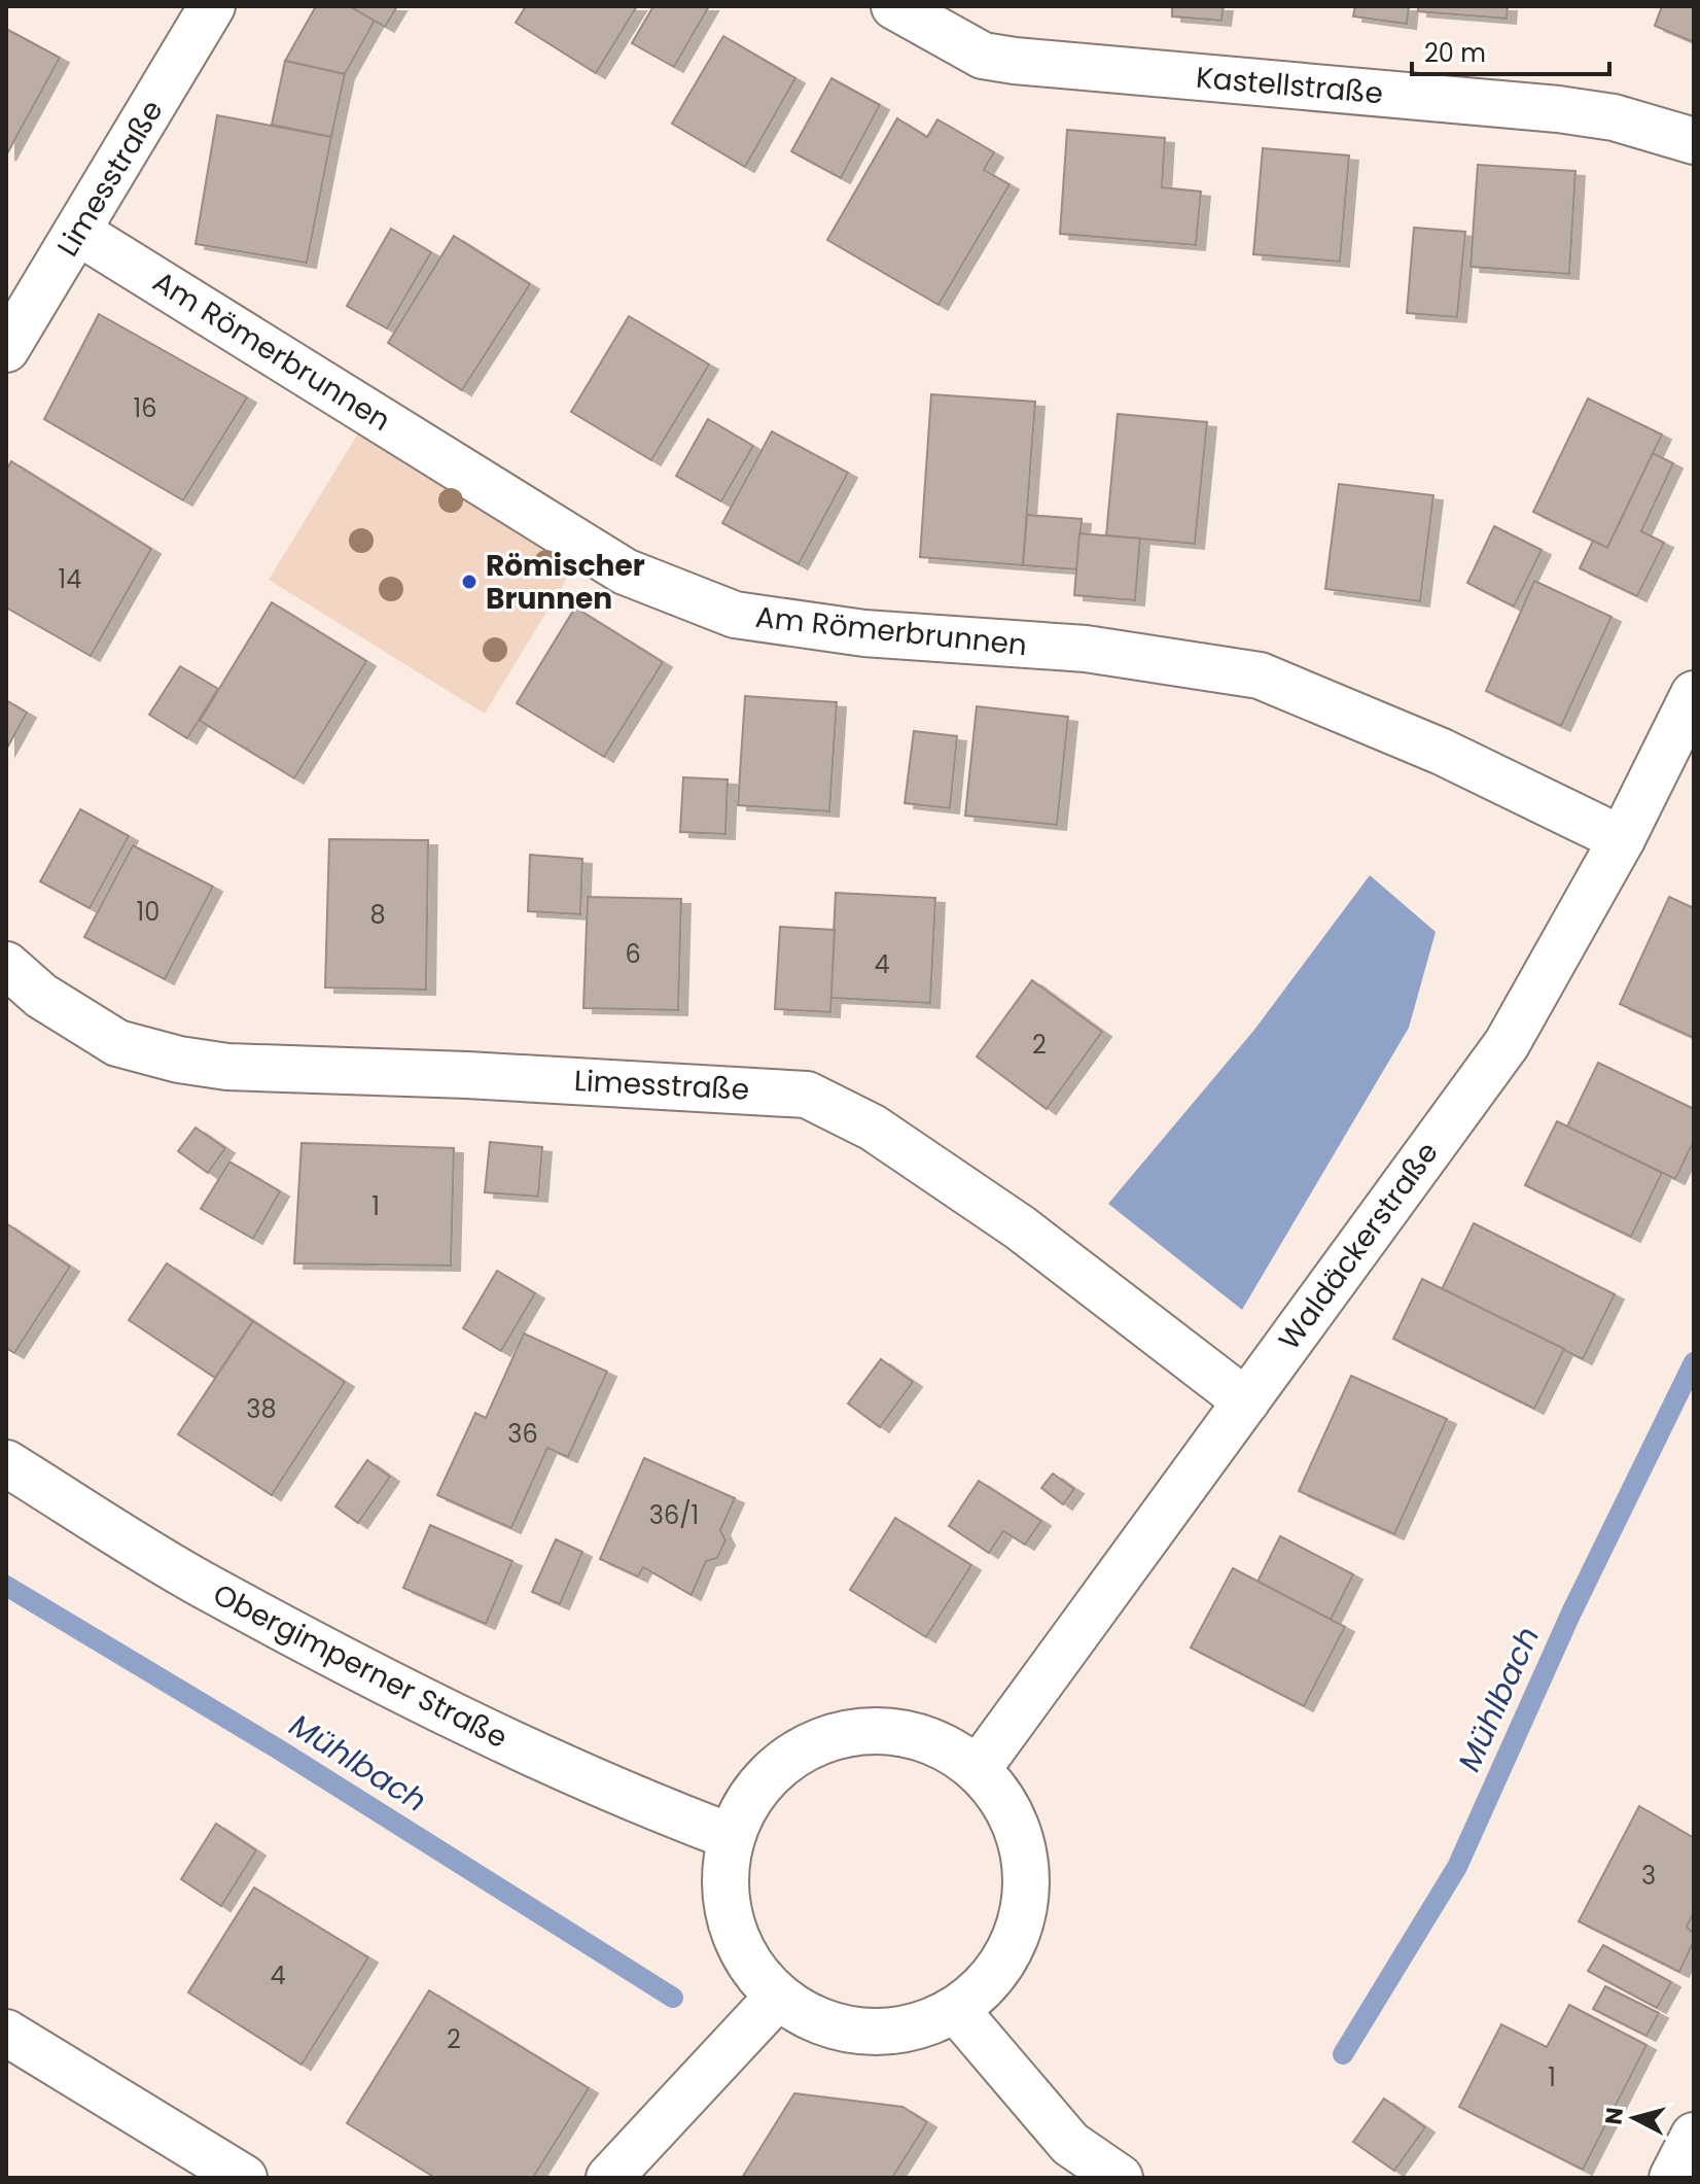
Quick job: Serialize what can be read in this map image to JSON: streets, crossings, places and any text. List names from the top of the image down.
{
  "streets": {
    "street": [
      "Kastellstraße",
      "Limesstraße",
      "Am Römerbrunnen",
      "Waldäckerstraße",
      "Obergimperner Straße"
    ]
  },
  "crossings": [
    ["Limesstraße", "Am Römerbrunnen"],
    ["Limesstraße", "Waldäckerstraße"],
    ["Am Römerbrunnen", "Waldäckerstraße"]
  ],
  "water": ["Mühlbach"],
  "places": ["Römischer Brunnen"],
  "house_numbers": [
    "16",
    "14",
    "10",
    "8",
    "6",
    "4",
    "2",
    "1",
    "38",
    "36",
    "36/1",
    "3",
    "4",
    "2",
    "1"
  ],
  "scale_bar": "20 m",
  "north": "left"
}
